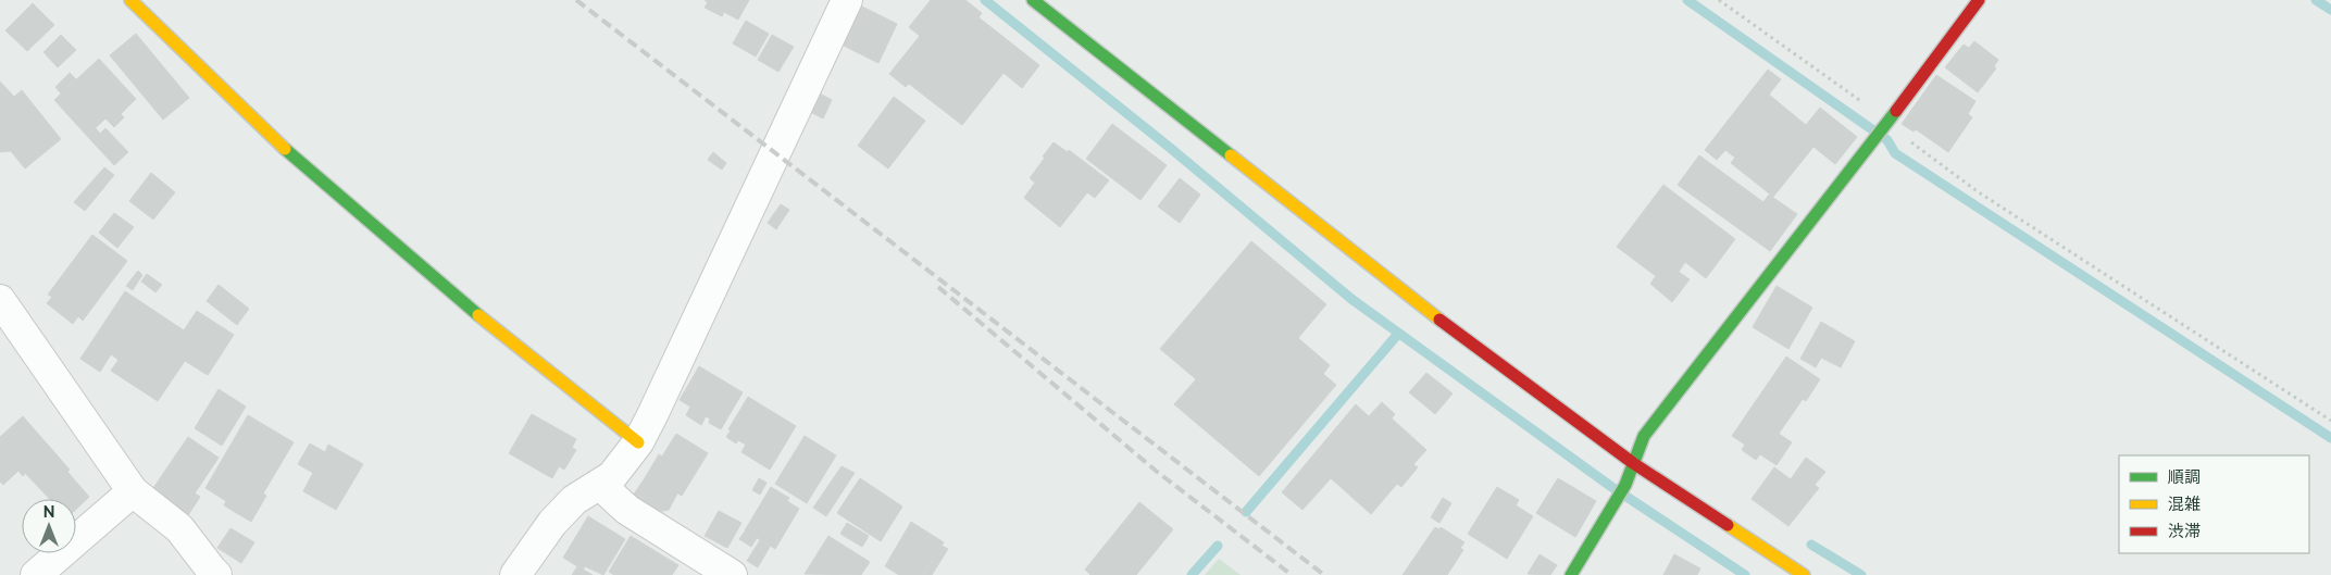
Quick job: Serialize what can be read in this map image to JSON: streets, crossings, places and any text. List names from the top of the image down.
{
  "legend": ["順調", "混雑", "渋滞"],
  "north": "top"
}
